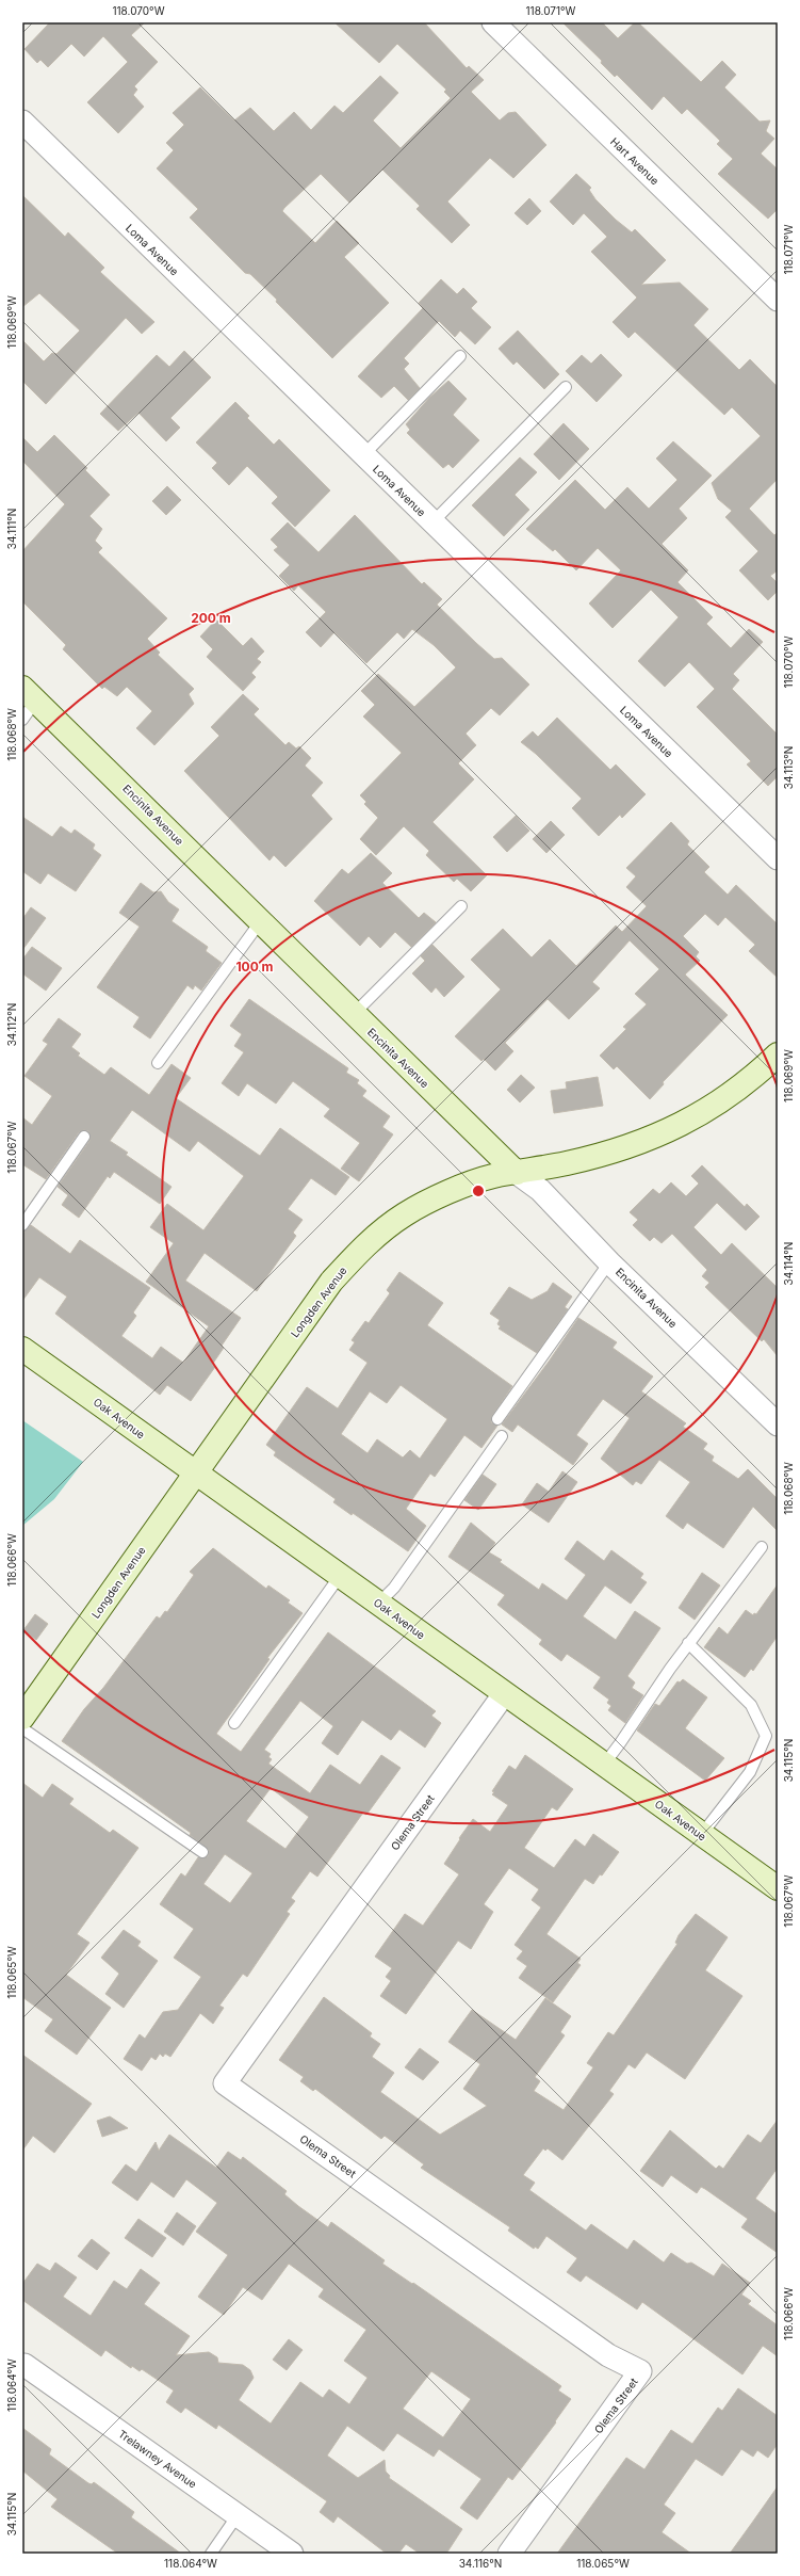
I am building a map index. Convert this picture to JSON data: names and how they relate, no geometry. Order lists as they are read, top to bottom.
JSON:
{
  "streets": {
    "street": [
      "Hart Avenue",
      "Loma Avenue",
      "Encinita Avenue",
      "Longden Avenue",
      "Oak Avenue",
      "Olema Street",
      "Trelawney Avenue"
    ]
  },
  "crossings": [
    ["Encinita Avenue", "Longden Avenue"],
    ["Longden Avenue", "Oak Avenue"],
    ["Oak Avenue", "Olema Street"]
  ],
  "coordinates": [
    "118.070°W",
    "118.071°W",
    "118.069°W",
    "34.111°N",
    "118.068°W",
    "34.113°N",
    "34.112°N",
    "118.067°W",
    "34.114°N",
    "118.066°W",
    "34.115°N",
    "118.065°W",
    "118.064°W",
    "34.116°N"
  ],
  "rings": ["200 m", "100 m"]
}
